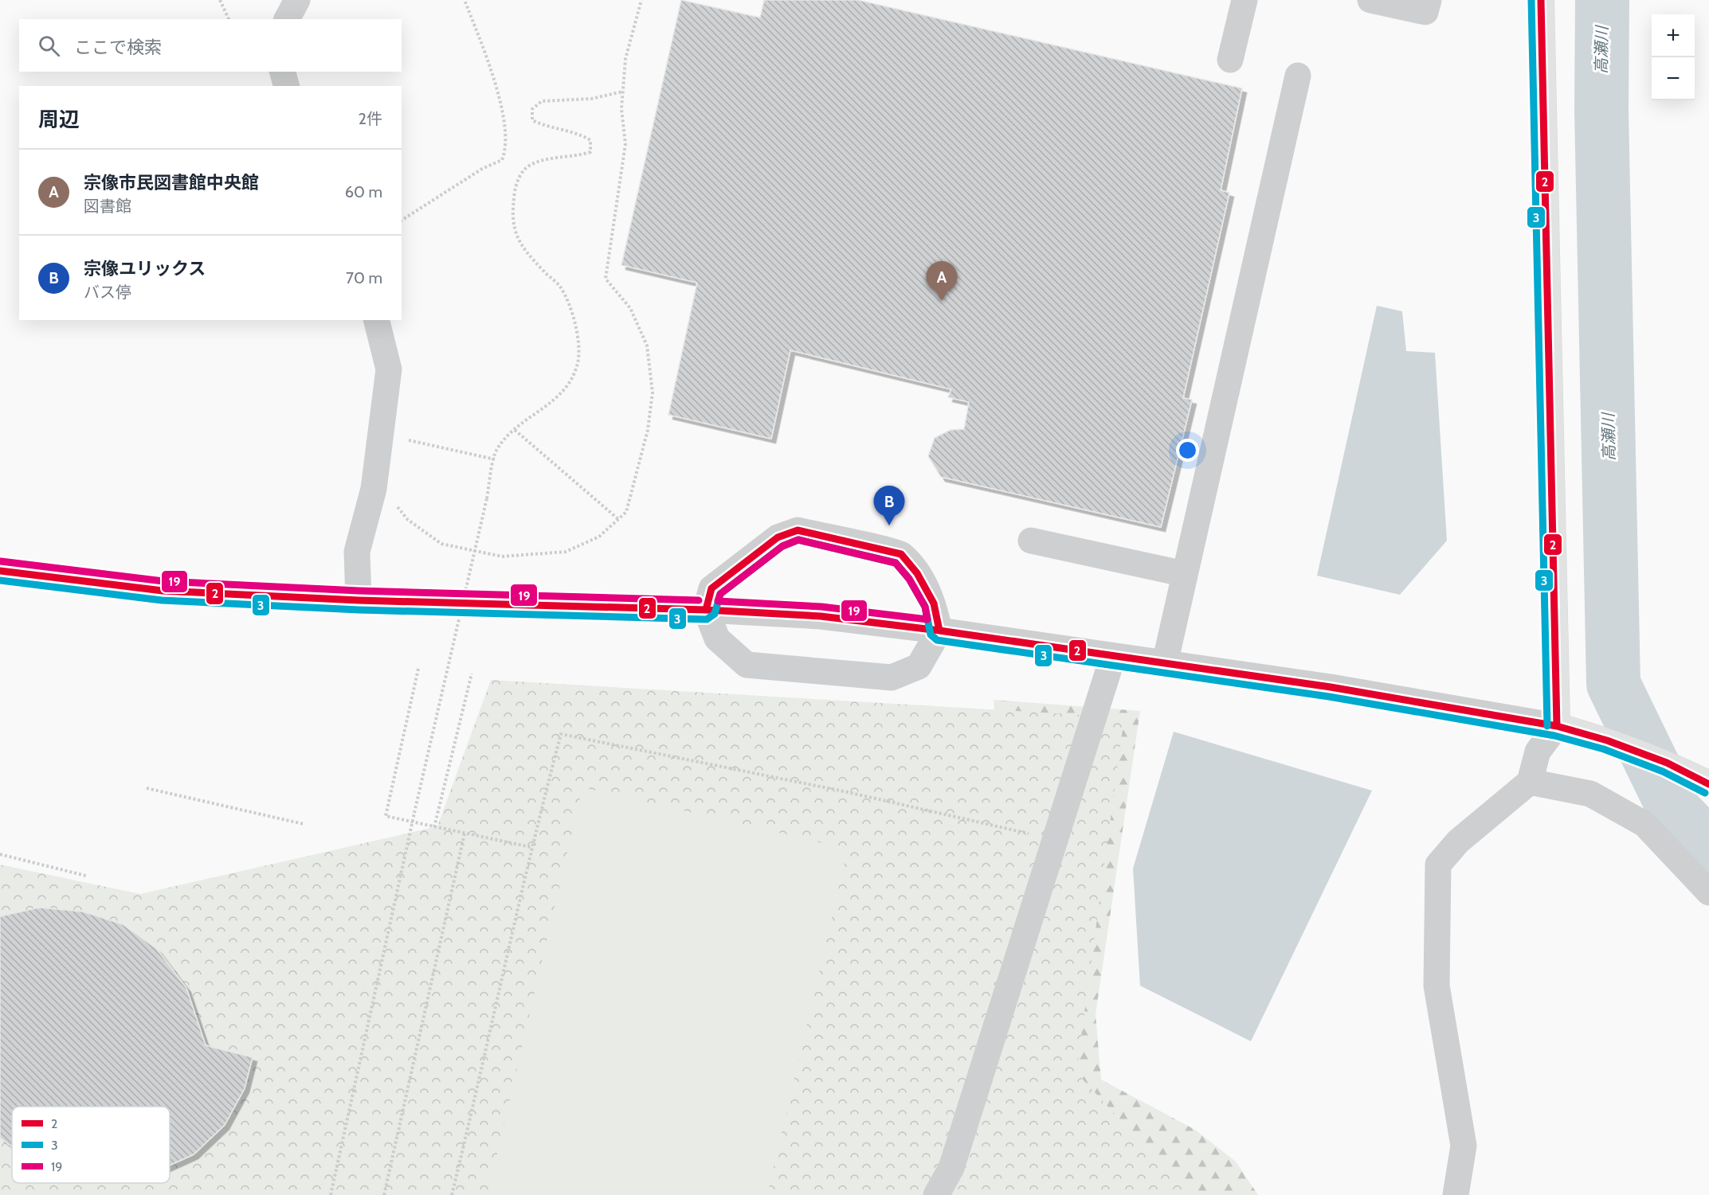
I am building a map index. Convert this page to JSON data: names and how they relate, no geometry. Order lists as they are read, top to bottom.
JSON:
{
  "water": ["高瀬川"],
  "lines": ["transit line 2", "transit line 3", "transit line 19"],
  "legend": ["2", "3", "19"],
  "page": {
    "map_buttons": ["+", "−"],
    "search": "ここで検索",
    "heading": ["周辺", "2件"],
    "list": [
      {
        "mark": "A",
        "name": "宗像市民図書館中央館",
        "note": "図書館",
        "value": "60 m"
      },
      {
        "mark": "B",
        "name": "宗像ユリックス",
        "note": "バス停",
        "value": "70 m"
      }
    ],
    "pins": ["A", "B"]
  }
}
